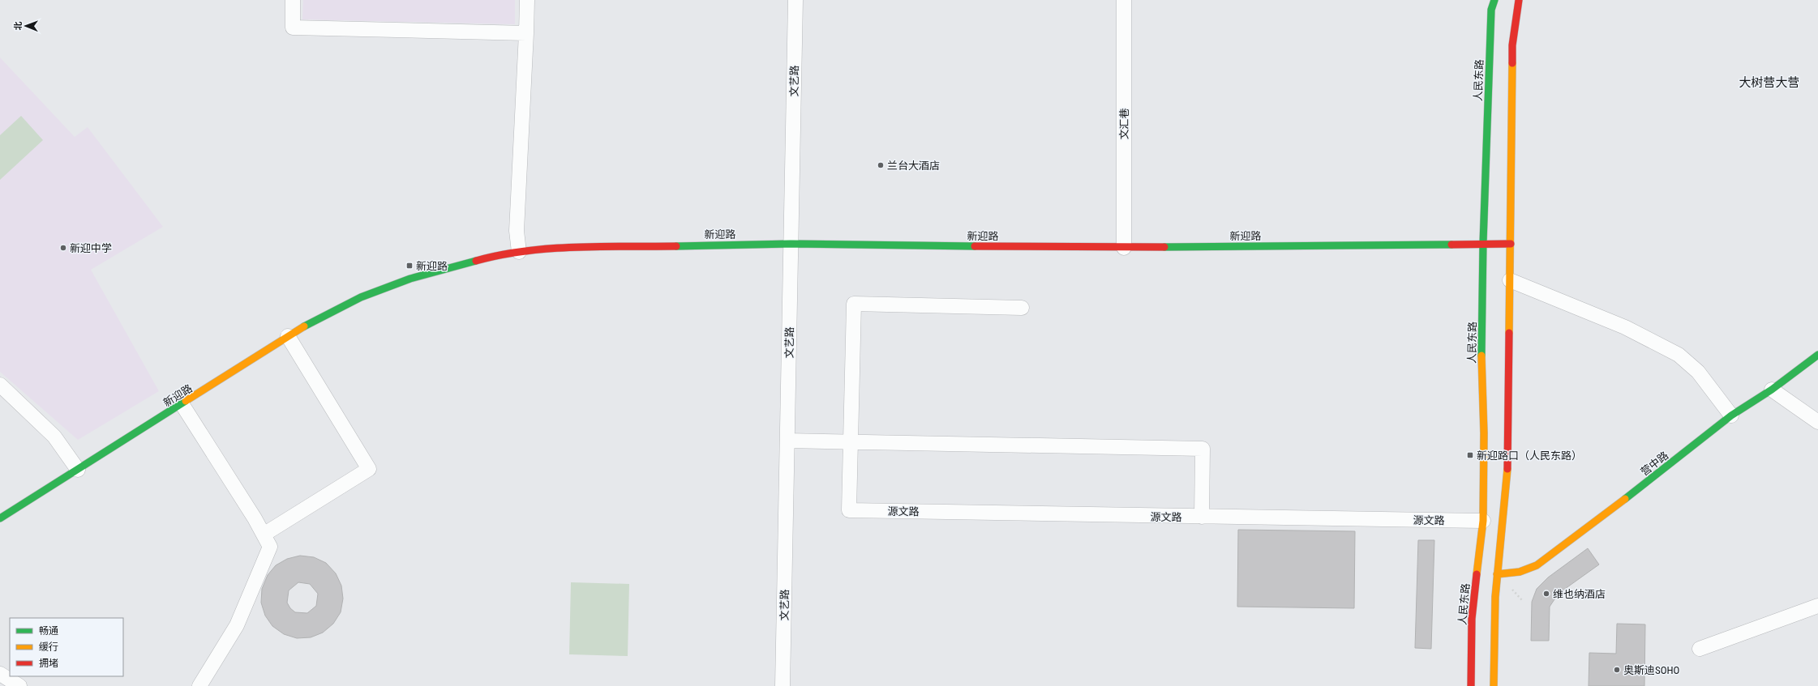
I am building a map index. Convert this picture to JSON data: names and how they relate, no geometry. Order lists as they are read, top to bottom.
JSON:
{
  "streets": {
    "street": [
      "人民东路",
      "文艺路",
      "文汇巷",
      "新迎路",
      "营中路",
      "源文路"
    ]
  },
  "crossings": [
    ["人民东路", "新迎路"],
    ["人民东路", "源文路"],
    ["文艺路", "新迎路"],
    ["文汇巷", "新迎路"]
  ],
  "districts": ["大树营大营"],
  "places": {
    "other": [
      "兰台大酒店",
      "新迎中学",
      "维也纳酒店",
      "奥斯迪SOHO"
    ],
    "transit": ["新迎路", "新迎路口（人民东路）"]
  },
  "legend": ["畅通", "缓行", "拥堵"],
  "north": "left"
}
